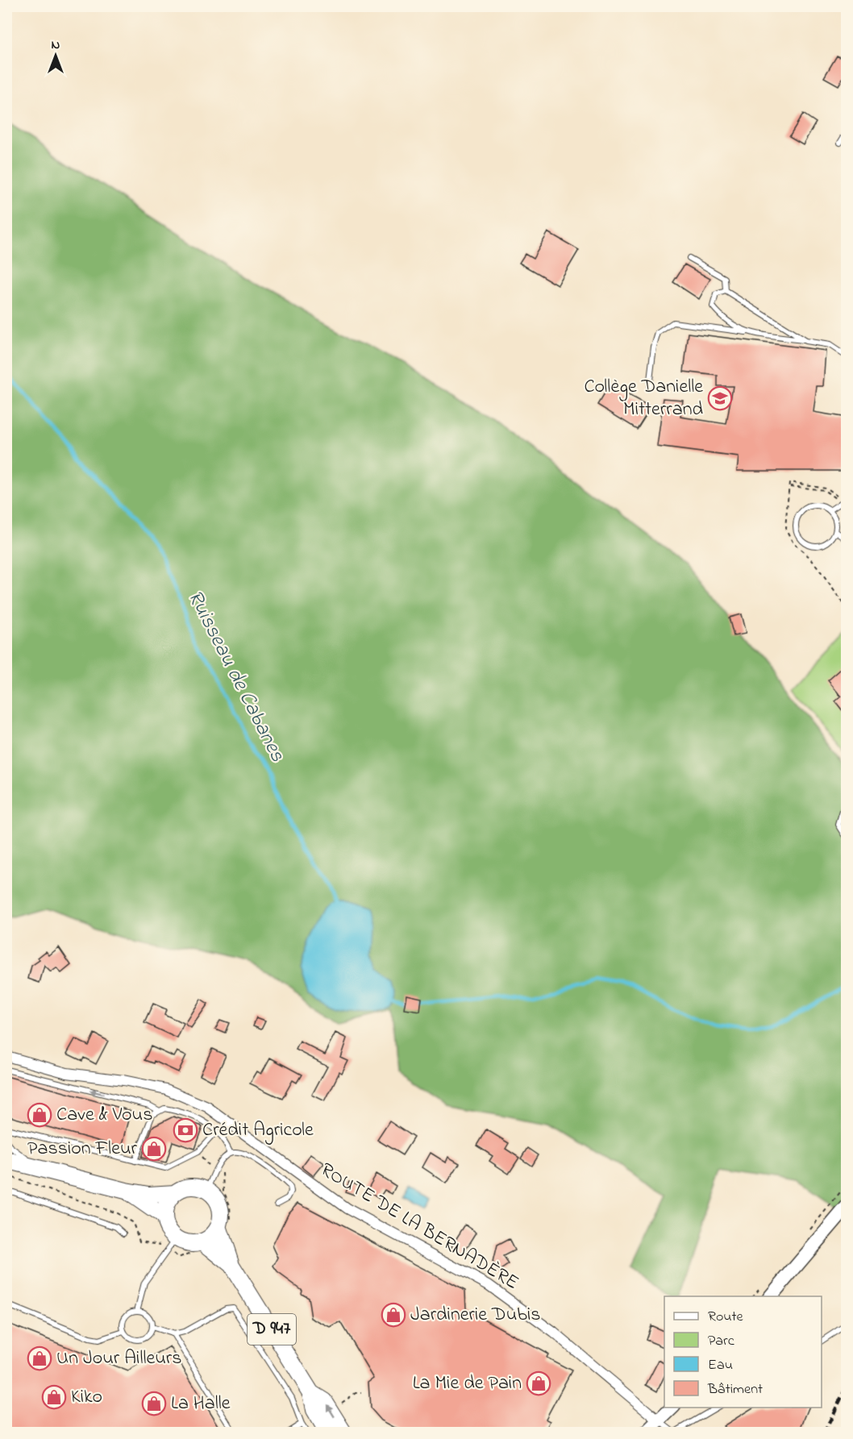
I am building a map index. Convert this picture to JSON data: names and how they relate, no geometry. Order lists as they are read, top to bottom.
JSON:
{
  "streets": {
    "main road": ["D 947"],
    "street": ["ROUTE DE LA BERNADÈRE"]
  },
  "water": ["Ruisseau de Cabanes"],
  "places": {
    "school or university": ["Collège Danielle Mitterrand"],
    "shop": [
      "Cave & Vous",
      "Passion Fleur",
      "Jardinerie Dubis",
      "Un Jour Ailleurs",
      "La Mie de Pain",
      "Kiko",
      "La Halle"
    ],
    "bank": ["Crédit Agricole"]
  },
  "legend": [
    "Route",
    "Parc",
    "Eau",
    "Bâtiment"
  ],
  "north": "top"
}
